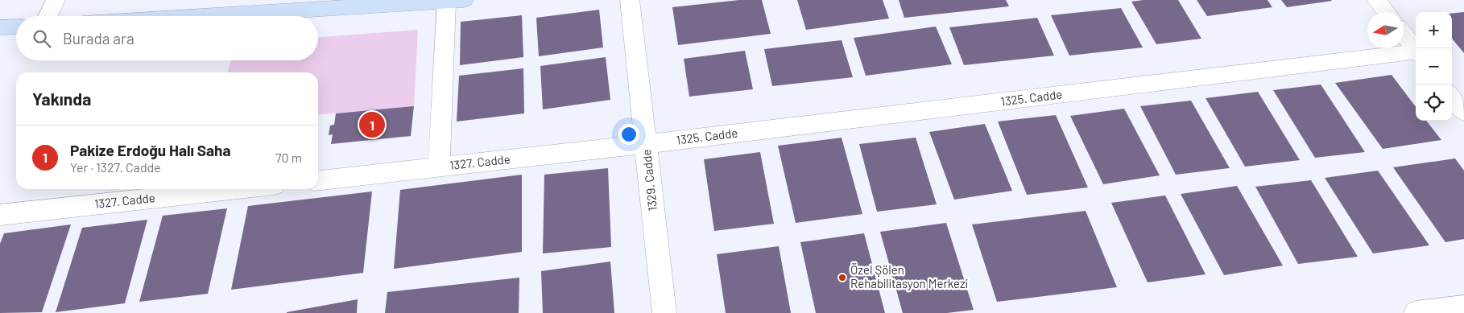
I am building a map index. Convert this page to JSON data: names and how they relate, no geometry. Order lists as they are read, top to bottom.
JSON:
{
  "streets": {
    "street": ["1325. Cadde", "1327. Cadde", "1329. Cadde"]
  },
  "crossings": [
    ["1325. Cadde", "1327. Cadde"],
    ["1325. Cadde", "1329. Cadde"],
    ["1327. Cadde", "1329. Cadde"]
  ],
  "places": ["Özel Şölen Rehabilitasyon Merkezi"],
  "north": "left",
  "page": {
    "map_buttons": ["+", "−"],
    "search": "Burada ara",
    "heading": "Yakında",
    "pins": "1",
    "list": [
      {
        "mark": "1",
        "name": "Pakize Erdoğu Halı Saha",
        "note": "Yer · 1327. Cadde",
        "value": "70 m"
      }
    ]
  }
}
